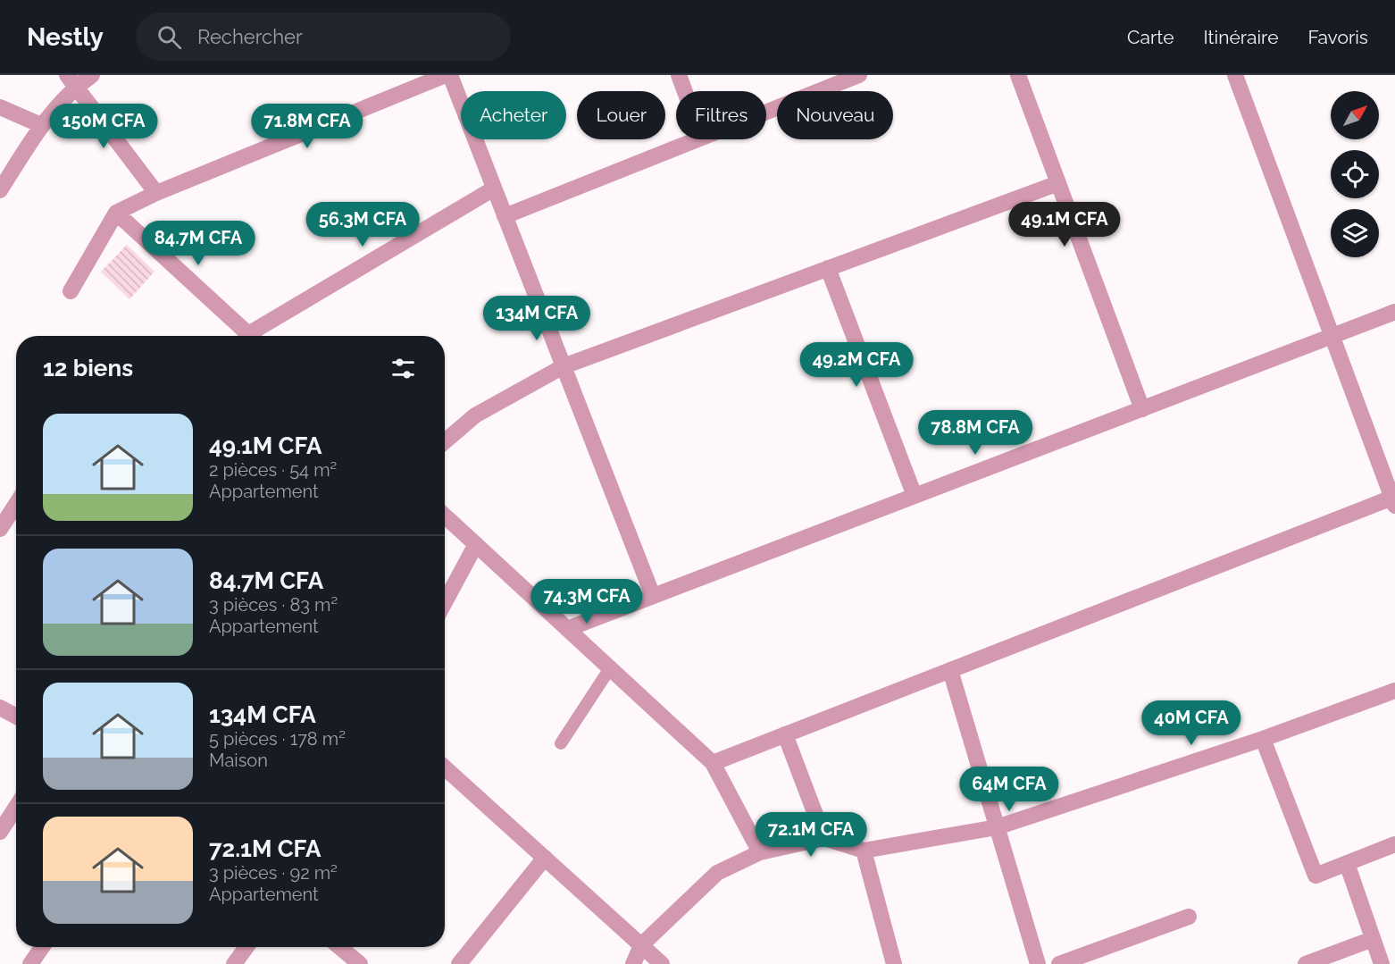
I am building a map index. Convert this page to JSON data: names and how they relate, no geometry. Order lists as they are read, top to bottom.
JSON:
{
  "north": "top right",
  "page": {
    "header": "Nestly",
    "search": "Rechercher",
    "nav": ["Carte", "Itinéraire", "Favoris"],
    "chip": [
      "Acheter",
      "Louer",
      "Filtres",
      "Nouveau"
    ],
    "price": [
      "150M CFA",
      "71.8M CFA",
      "56.3M CFA",
      "49.1M CFA",
      "84.7M CFA",
      "134M CFA",
      "49.2M CFA",
      "78.8M CFA",
      "74.3M CFA",
      "40M CFA",
      "64M CFA",
      "72.1M CFA"
    ],
    "heading": "12 biens",
    "list": [
      {
        "name": "49.1M CFA",
        "note": "2 pièces · 54 m² · Appartement"
      },
      {
        "name": "84.7M CFA",
        "note": "3 pièces · 83 m² · Appartement"
      },
      {
        "name": "134M CFA",
        "note": "5 pièces · 178 m² · Maison"
      },
      {
        "name": "72.1M CFA",
        "note": "3 pièces · 92 m² · Appartement"
      }
    ]
  }
}
